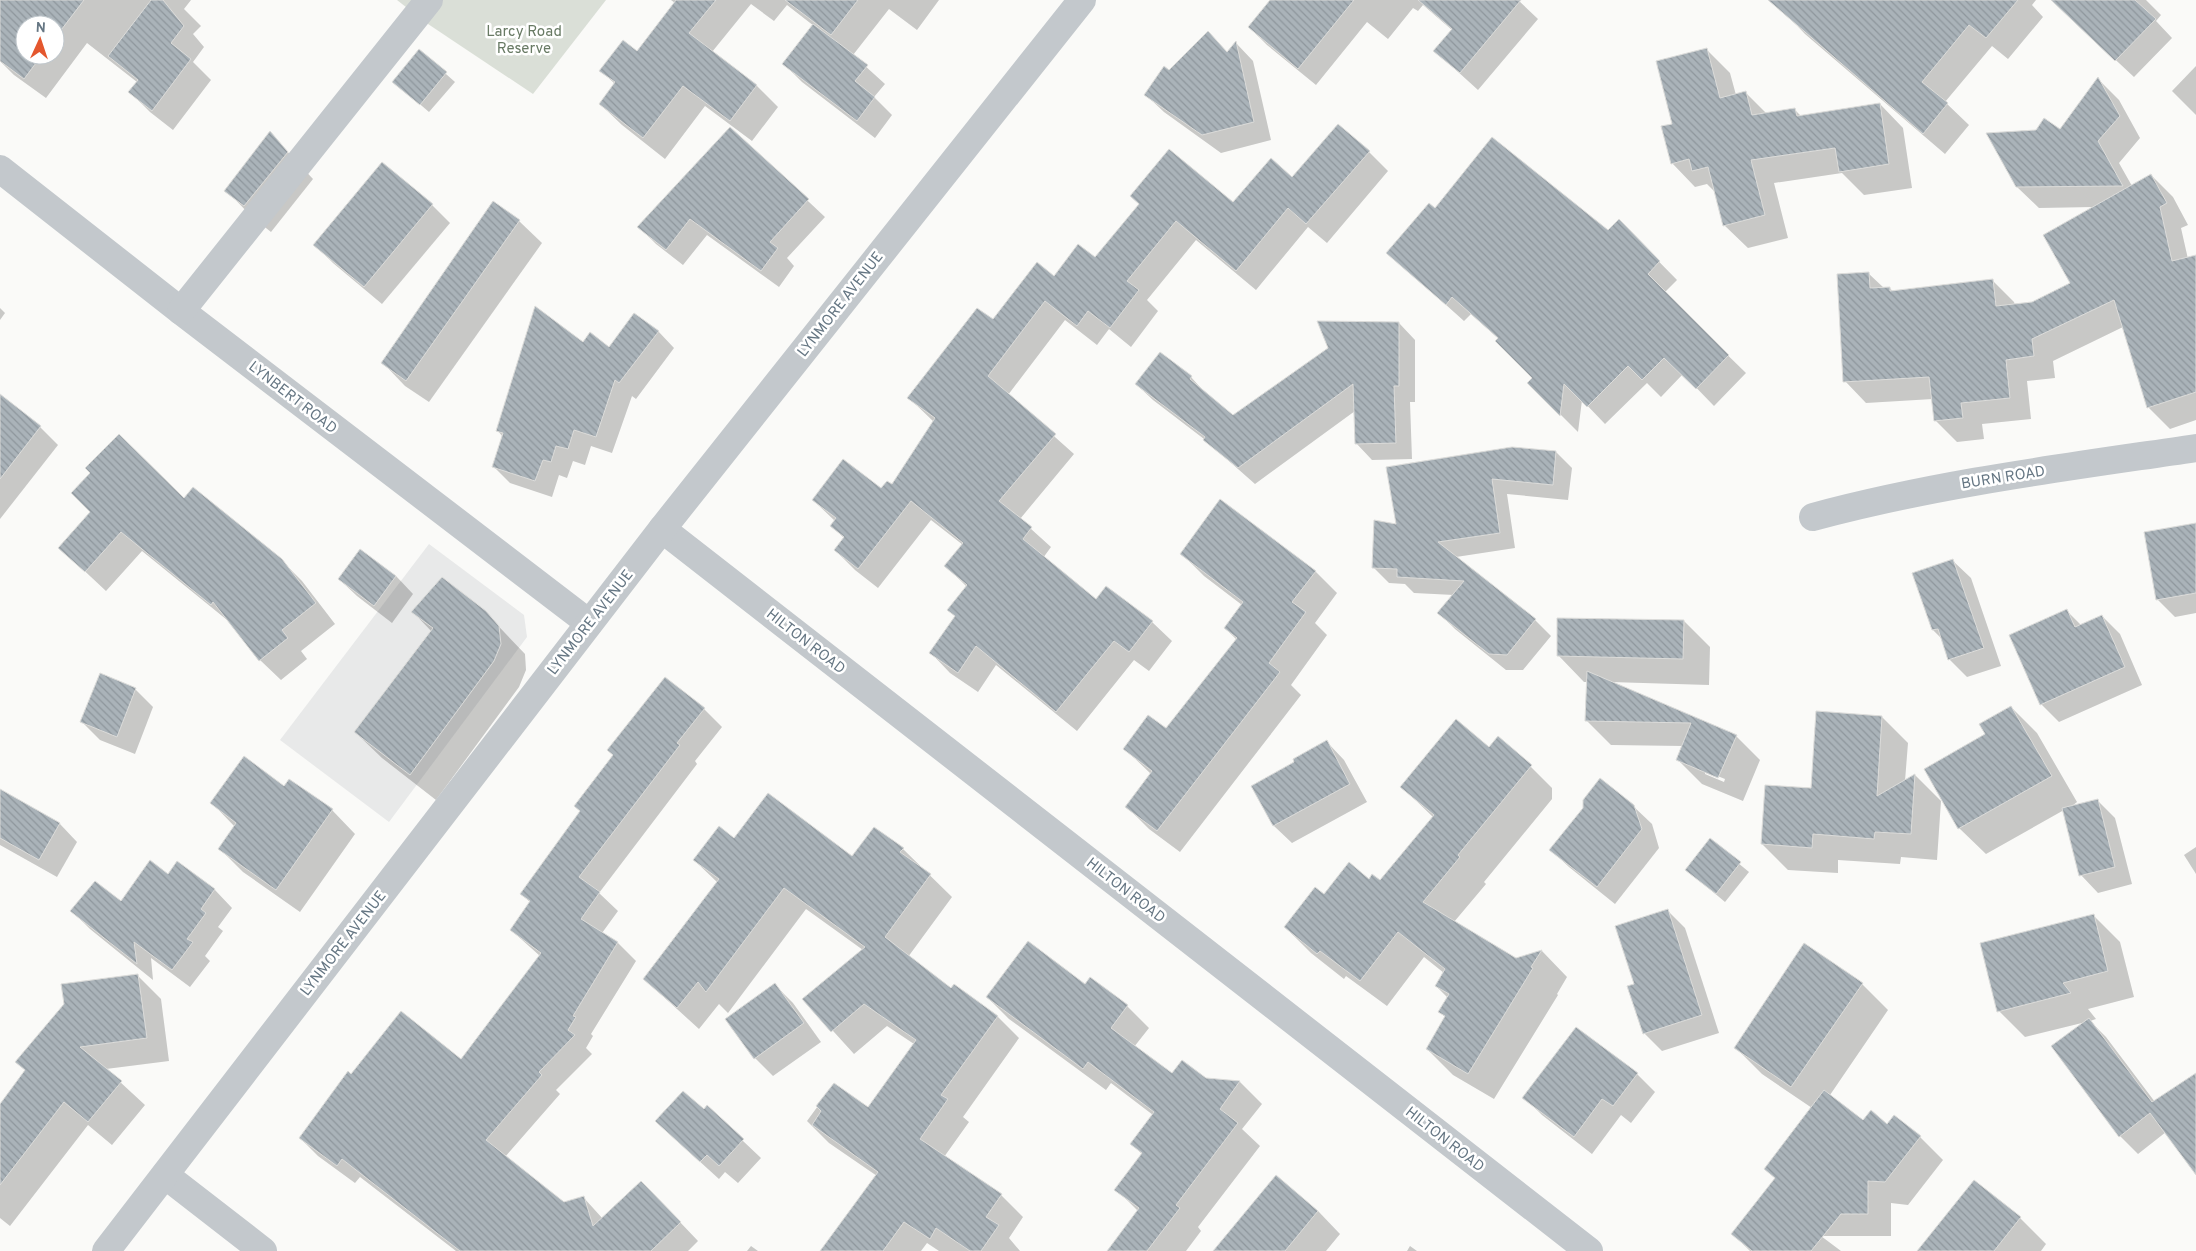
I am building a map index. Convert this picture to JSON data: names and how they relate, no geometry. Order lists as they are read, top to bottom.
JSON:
{
  "streets": {
    "street": [
      "LYNMORE AVENUE",
      "LYNBERT ROAD",
      "BURN ROAD",
      "HILTON ROAD"
    ]
  },
  "crossings": [
    ["LYNMORE AVENUE", "LYNBERT ROAD"],
    ["LYNMORE AVENUE", "HILTON ROAD"]
  ],
  "parks": ["Larcy Road Reserve"],
  "north": "top"
}
